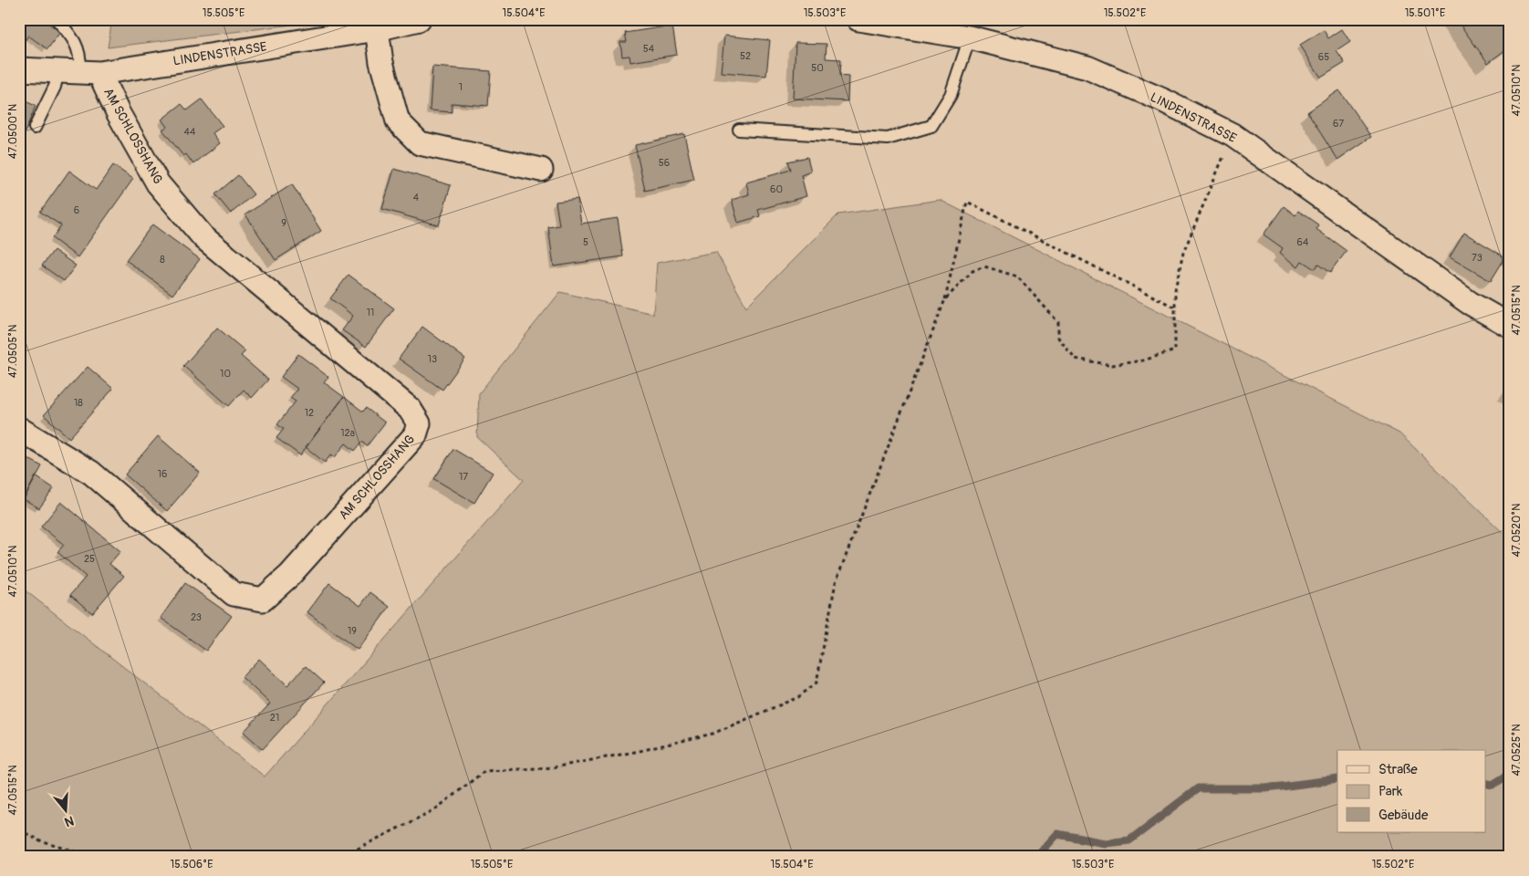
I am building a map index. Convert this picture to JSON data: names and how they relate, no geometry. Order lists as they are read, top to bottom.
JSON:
{
  "streets": {
    "street": ["LINDENSTRASSE", "AM SCHLOSSHANG"]
  },
  "crossings": [
    ["LINDENSTRASSE", "AM SCHLOSSHANG"]
  ],
  "house_numbers": [
    "54",
    "52",
    "65",
    "50",
    "1",
    "67",
    "44",
    "56",
    "60",
    "4",
    "6",
    "9",
    "5",
    "64",
    "73",
    "8",
    "11",
    "13",
    "10",
    "18",
    "12",
    "12a",
    "16",
    "17",
    "25",
    "23",
    "19",
    "21"
  ],
  "legend": ["Straße", "Park", "Gebäude"],
  "north": "bottom",
  "coordinates": [
    "15.505°E",
    "15.504°E",
    "15.503°E",
    "15.502°E",
    "15.501°E",
    "47.0510°N",
    "47.0500°N",
    "47.0515°N",
    "47.0505°N",
    "47.0520°N",
    "47.0525°N",
    "15.506°E"
  ]
}
